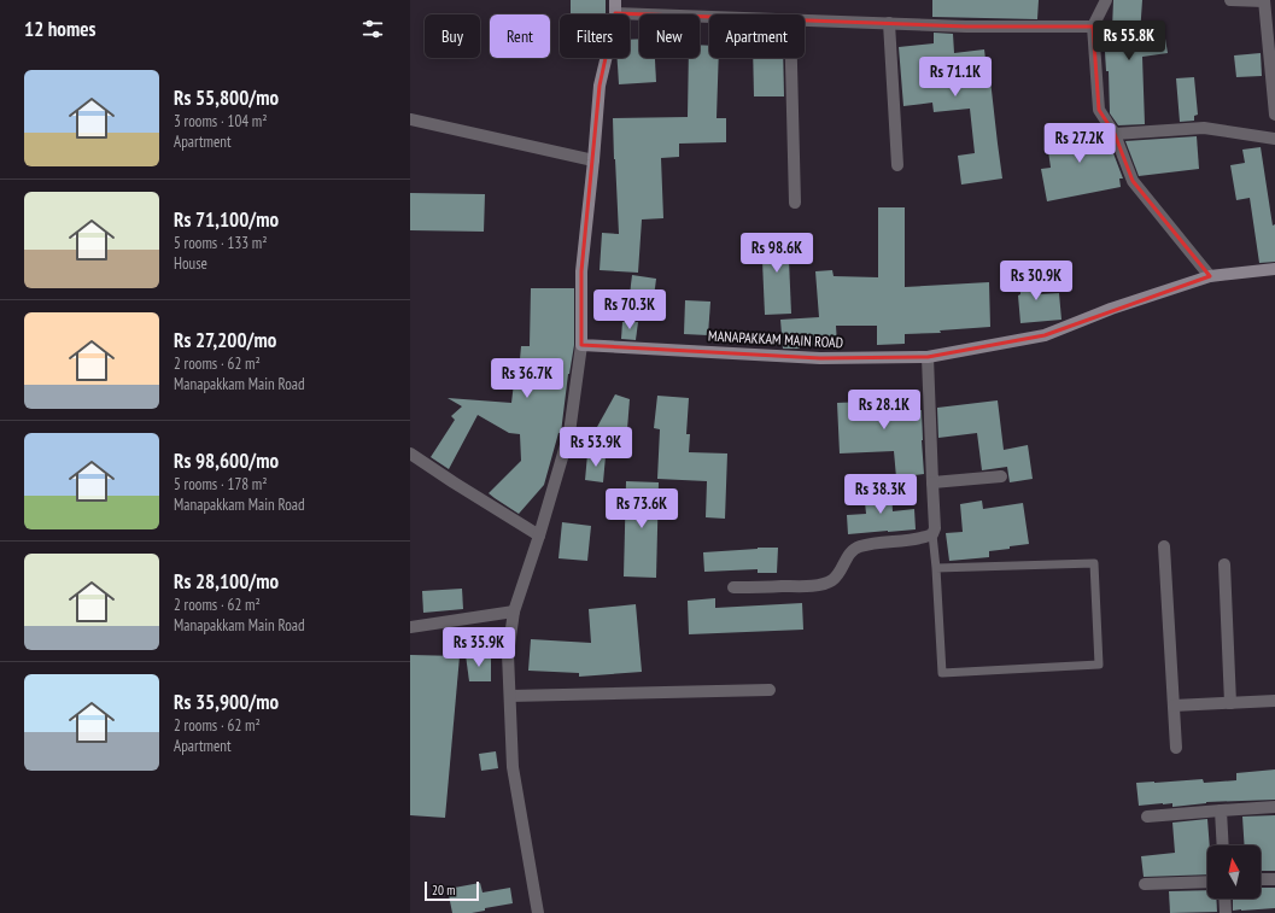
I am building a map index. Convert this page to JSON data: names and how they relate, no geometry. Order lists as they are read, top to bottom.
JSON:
{
  "streets": {
    "main road": ["MANAPAKKAM MAIN ROAD"]
  },
  "scale_bar": "20 m",
  "north": "top",
  "page": {
    "heading": "12 homes",
    "chip": [
      "Buy",
      "Rent",
      "Filters",
      "New",
      "Apartment"
    ],
    "price": [
      "Rs 55.8K",
      "Rs 71.1K",
      "Rs 27.2K",
      "Rs 98.6K",
      "Rs 30.9K",
      "Rs 70.3K",
      "Rs 36.7K",
      "Rs 28.1K",
      "Rs 53.9K",
      "Rs 38.3K",
      "Rs 73.6K",
      "Rs 35.9K"
    ],
    "list": [
      {
        "name": "Rs 55,800/mo",
        "note": "3 rooms · 104 m² · Apartment"
      },
      {
        "name": "Rs 71,100/mo",
        "note": "5 rooms · 133 m² · House"
      },
      {
        "name": "Rs 27,200/mo",
        "note": "2 rooms · 62 m² · Manapakkam Main Road"
      },
      {
        "name": "Rs 98,600/mo",
        "note": "5 rooms · 178 m² · Manapakkam Main Road"
      },
      {
        "name": "Rs 28,100/mo",
        "note": "2 rooms · 62 m² · Manapakkam Main Road"
      },
      {
        "name": "Rs 35,900/mo",
        "note": "2 rooms · 62 m² · Apartment"
      }
    ],
    "scale": "20 m"
  }
}
